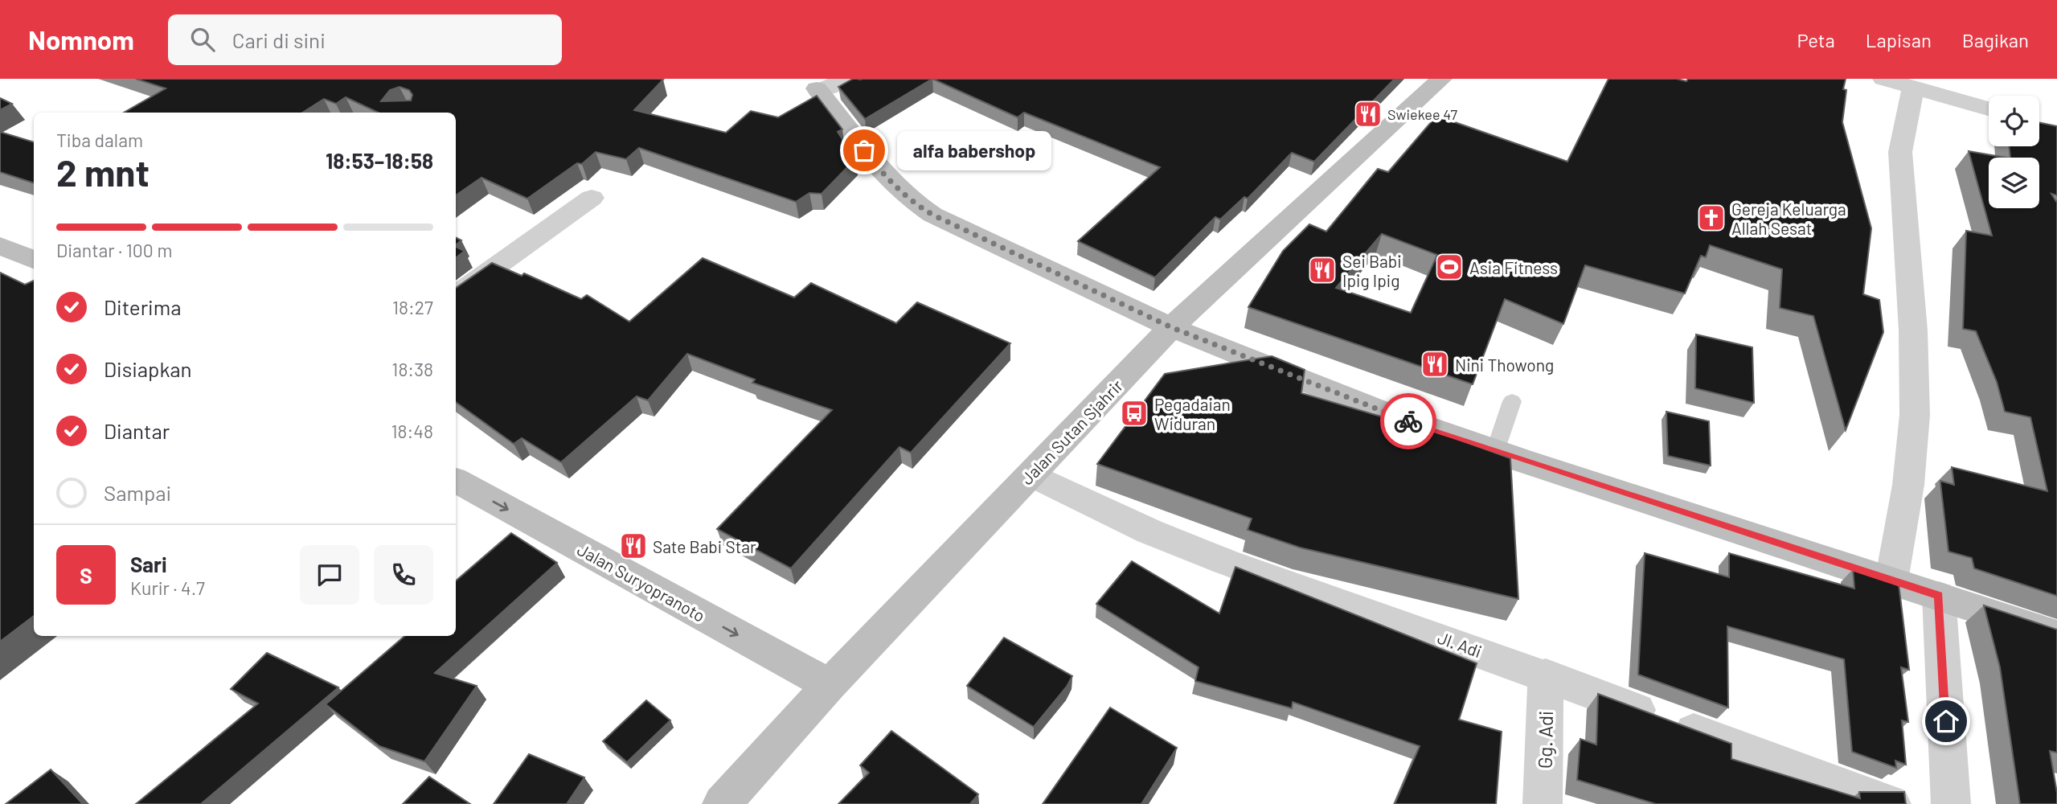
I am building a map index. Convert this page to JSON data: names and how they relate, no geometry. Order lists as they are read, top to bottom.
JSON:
{
  "streets": {
    "main road": ["Jalan Sutan Sjahrir", "Jalan Suryopranoto"],
    "street": ["Jl. Adi", "Gg. Adi"]
  },
  "crossings": [
    ["Jalan Sutan Sjahrir", "Jalan Suryopranoto"],
    ["Jalan Sutan Sjahrir", "Jl. Adi"],
    ["Jl. Adi", "Gg. Adi"]
  ],
  "one_way": ["Jalan Suryopranoto"],
  "places": {
    "restaurant": [
      "Swiekee 47",
      "Sei Babi Ipig Ipig",
      "Nini Thowong",
      "Sate Babi Star"
    ],
    "other": ["alfa babershop"],
    "church": ["Gereja Keluarga Allah Sesat"],
    "sports": ["Asia Fitness"],
    "bus stop": ["Pegadaian Widuran"]
  },
  "page": {
    "header": "Nomnom",
    "search": "Cari di sini",
    "nav": ["Peta", "Lapisan", "Bagikan"],
    "heading": ["2 mnt", "Tiba dalam", "18:53–18:58"],
    "panel": ["Sari", "Kurir · 4.7"],
    "bubble": "alfa babershop",
    "bar": "Diantar · 100 m",
    "list": [
      ["Diterima", "18:27"],
      ["Disiapkan", "18:38"],
      ["Diantar", "18:48"],
      "Sampai"
    ],
    "round": "S"
  }
}
